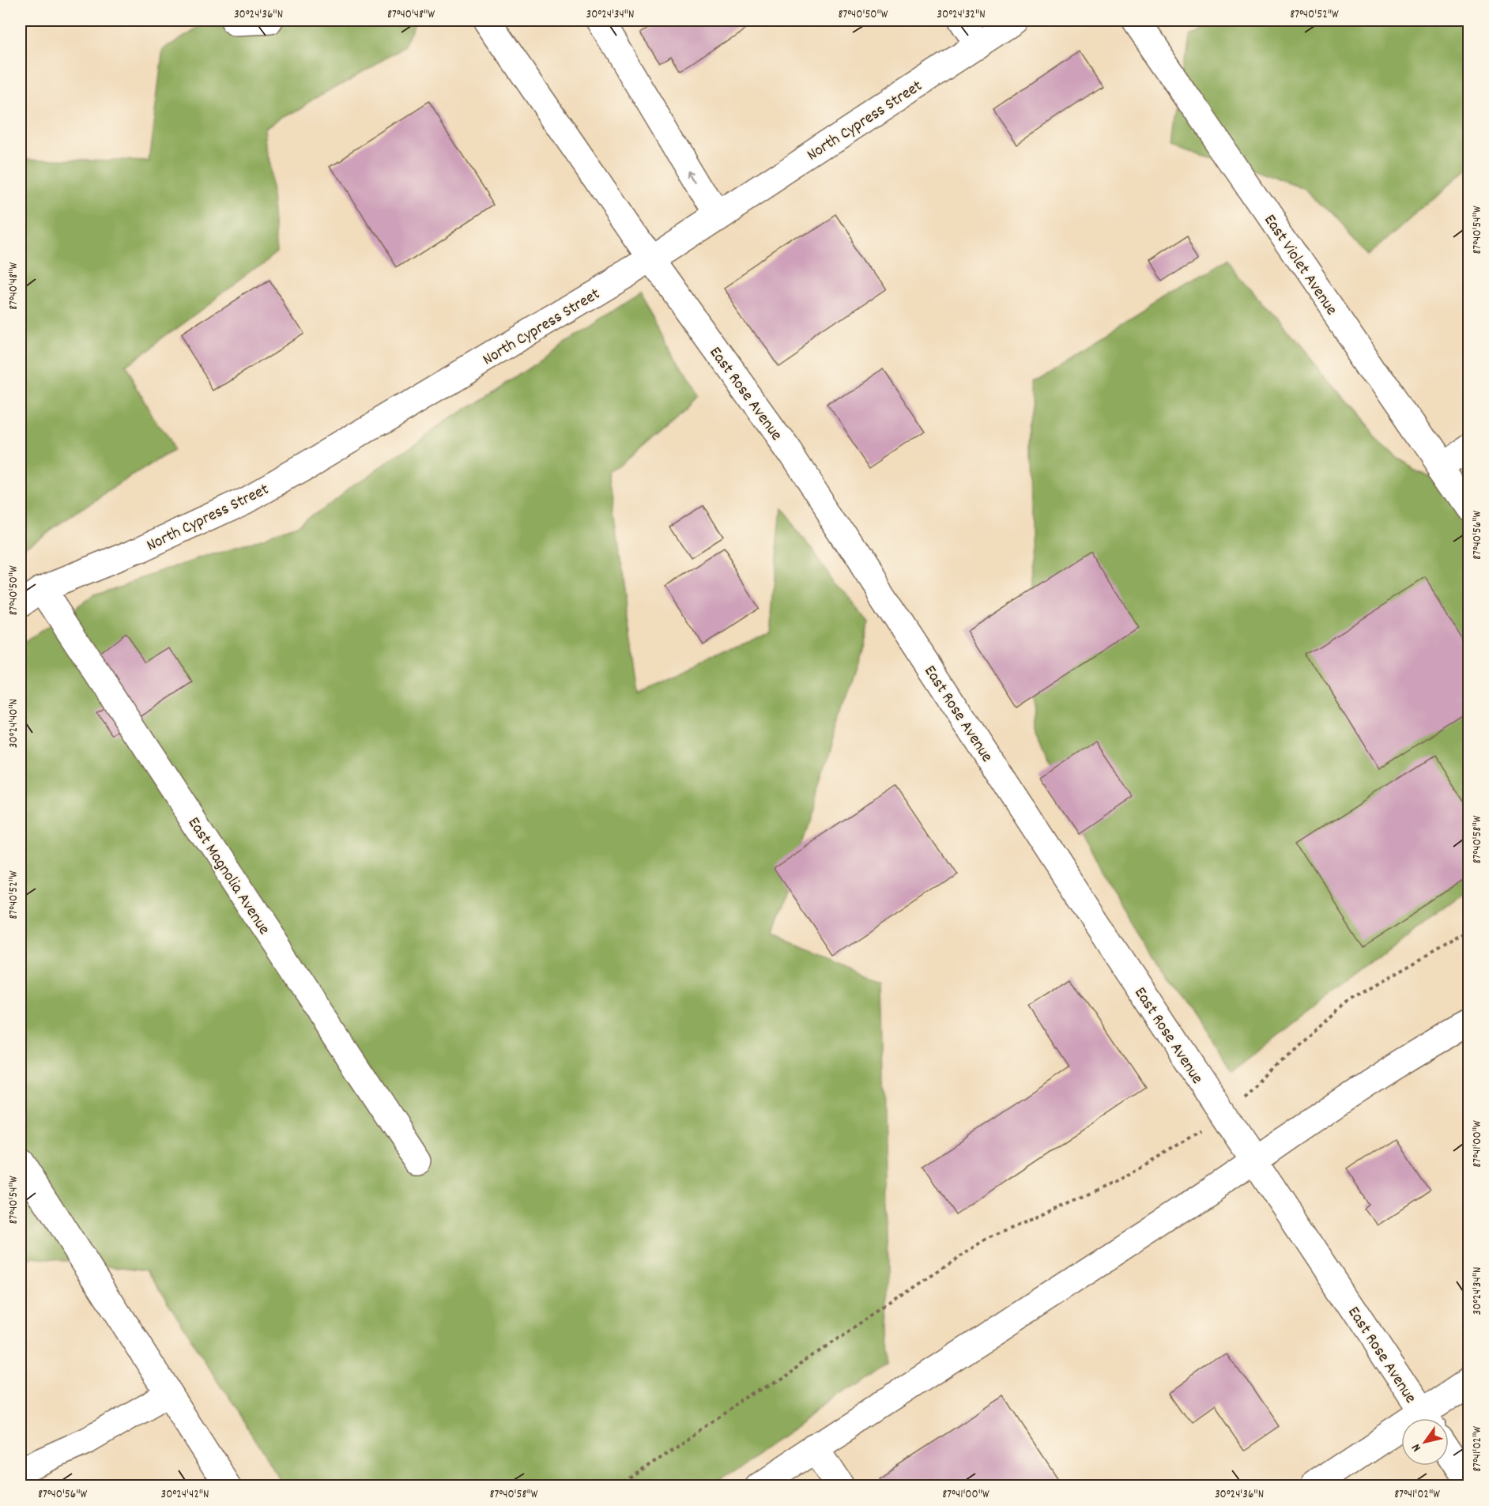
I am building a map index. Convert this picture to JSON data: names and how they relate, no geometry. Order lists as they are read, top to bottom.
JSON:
{
  "streets": {
    "street": [
      "North Cypress Street",
      "East Violet Avenue",
      "East Rose Avenue",
      "East Magnolia Avenue"
    ]
  },
  "crossings": [
    ["North Cypress Street", "East Rose Avenue"],
    ["North Cypress Street", "East Magnolia Avenue"]
  ],
  "north": "bottom left",
  "coordinates": [
    "30°24'36\"N",
    "87°40'48\"W",
    "30°24'34\"N",
    "87°40'50\"W",
    "30°24'32\"N",
    "87°40'52\"W",
    "87°40'54\"W",
    "87°40'56\"W",
    "30°24'40\"N",
    "87°40'58\"W",
    "87°41'00\"W",
    "87°41'02\"W",
    "30°24'42\"N"
  ]
}
